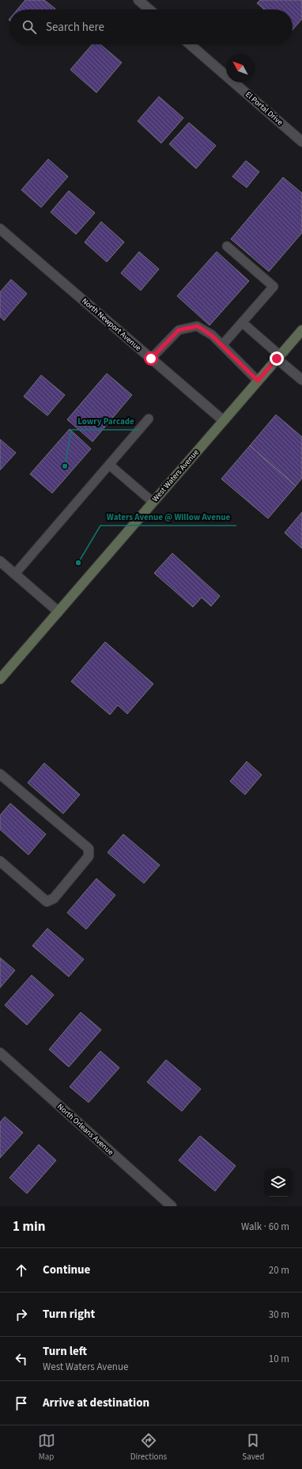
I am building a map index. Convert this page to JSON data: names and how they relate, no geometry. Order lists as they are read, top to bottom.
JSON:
{
  "streets": {
    "main road": ["West Waters Avenue"],
    "street": ["El Portal Drive", "North Newport Avenue", "North Orleans Avenue"]
  },
  "crossings": [
    ["North Newport Avenue", "West Waters Avenue"]
  ],
  "places": ["Lowry Parcade", "Waters Avenue @ Willow Avenue"],
  "north": "top left",
  "page": {
    "search": "Search here",
    "heading": ["1 min", "Walk · 60 m"],
    "list": [
      ["Continue", "20 m"],
      ["Turn right", "30 m"],
      ["Turn left", "West Waters Avenue", "10 m"],
      "Arrive at destination"
    ],
    "nav": ["Map", "Directions", "Saved"]
  }
}
